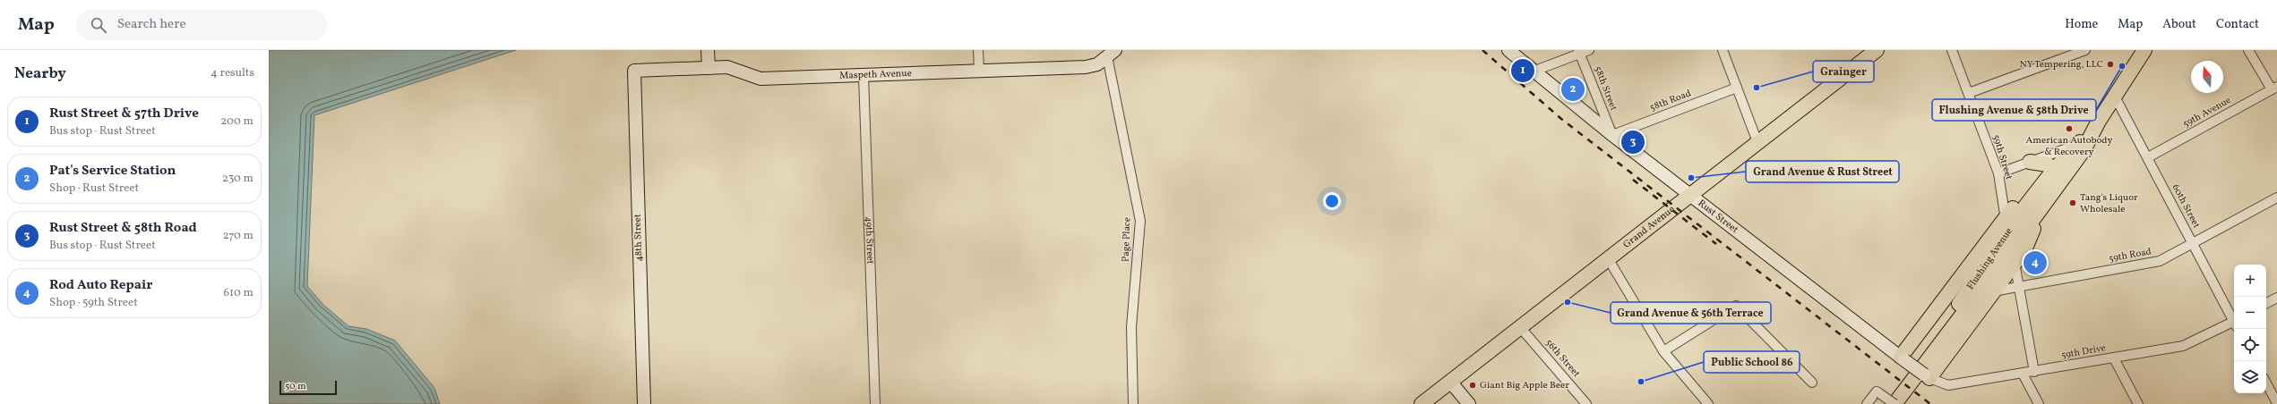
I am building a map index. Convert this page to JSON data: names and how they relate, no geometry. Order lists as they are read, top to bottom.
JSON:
{
  "streets": {
    "main road": [
      "Maspeth Avenue",
      "Rust Street",
      "Grand Avenue",
      "48th Street",
      "Flushing Avenue"
    ],
    "street": [
      "58th Street",
      "58th Road",
      "59th Avenue",
      "59th Street",
      "60th Street",
      "Page Place",
      "49th Street",
      "59th Road",
      "59th Drive",
      "56th Street"
    ]
  },
  "crossings": [
    ["Maspeth Avenue", "48th Street"],
    ["Maspeth Avenue", "Page Place"],
    ["Maspeth Avenue", "49th Street"],
    ["58th Street", "58th Road"],
    ["58th Street", "Rust Street"],
    ["58th Road", "Rust Street"],
    ["59th Avenue", "60th Street"],
    ["59th Street", "Flushing Avenue"],
    ["60th Street", "59th Road"],
    ["60th Street", "Flushing Avenue"],
    ["Rust Street", "Grand Avenue"],
    ["Rust Street", "59th Drive"],
    ["Grand Avenue", "56th Street"]
  ],
  "places": [
    "NY Tempering, LLC",
    "Flushing Avenue & 58th Drive",
    "Grainger",
    "American Autobody & Recovery",
    "Grand Avenue & Rust Street",
    "Tang's Liquor Wholesale",
    "Grand Avenue & 56th Terrace",
    "Public School 86",
    "Giant Big Apple Beer"
  ],
  "scale_bar": "50 m",
  "north": "top",
  "page": {
    "header": "Map",
    "search": "Search here",
    "nav": [
      "Home",
      "Map",
      "About",
      "Contact"
    ],
    "heading": ["Nearby", "4 results"],
    "pins": [
      "1",
      "2",
      "3",
      "4"
    ],
    "list": [
      {
        "mark": "1",
        "name": "Rust Street & 57th Drive",
        "note": "Bus stop · Rust Street",
        "value": "200 m"
      },
      {
        "mark": "2",
        "name": "Pat's Service Station",
        "note": "Shop · Rust Street",
        "value": "230 m"
      },
      {
        "mark": "3",
        "name": "Rust Street & 58th Road",
        "note": "Bus stop · Rust Street",
        "value": "270 m"
      },
      {
        "mark": "4",
        "name": "Rod Auto Repair",
        "note": "Shop · 59th Street",
        "value": "610 m"
      }
    ],
    "map_buttons": ["+", "−"],
    "scale": "50 m"
  }
}
